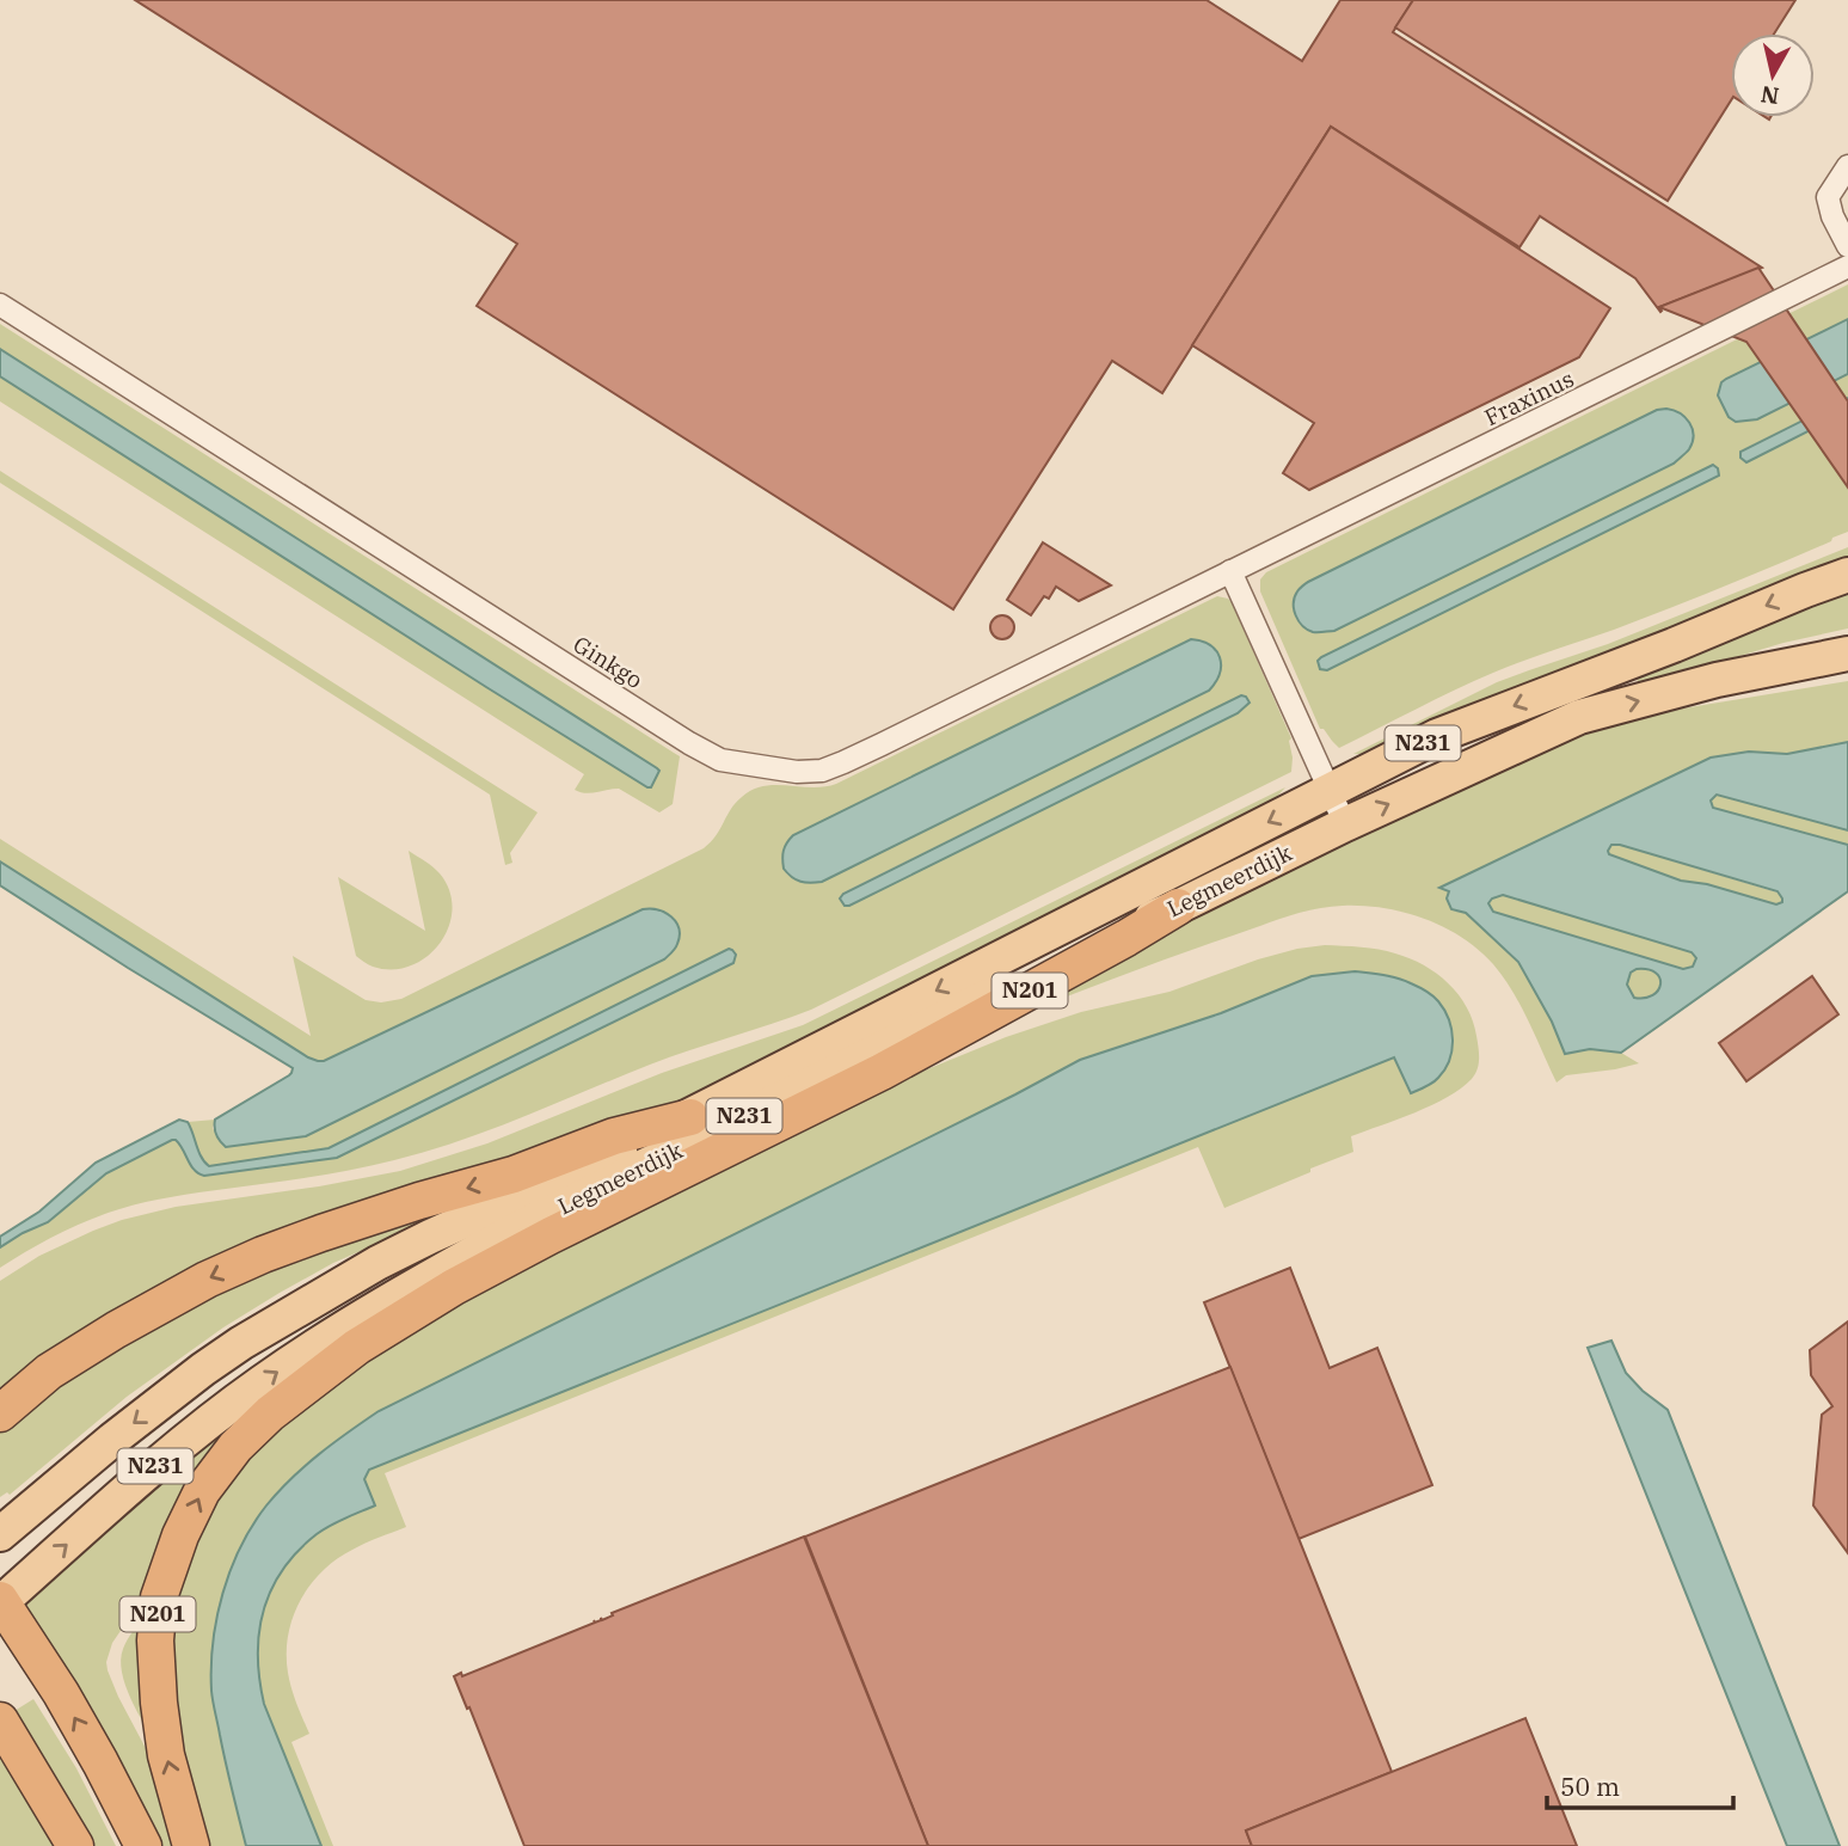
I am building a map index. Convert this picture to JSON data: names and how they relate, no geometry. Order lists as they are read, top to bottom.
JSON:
{
  "streets": {
    "highway": ["N231", "N201"],
    "main road": ["Legmeerdijk"],
    "street": ["Fraxinus", "Ginkgo"]
  },
  "crossings": [
    ["Fraxinus", "Ginkgo"],
    ["N231", "Legmeerdijk"],
    ["Legmeerdijk", "N201"]
  ],
  "scale_bar": "50 m",
  "north": "bottom"
}
